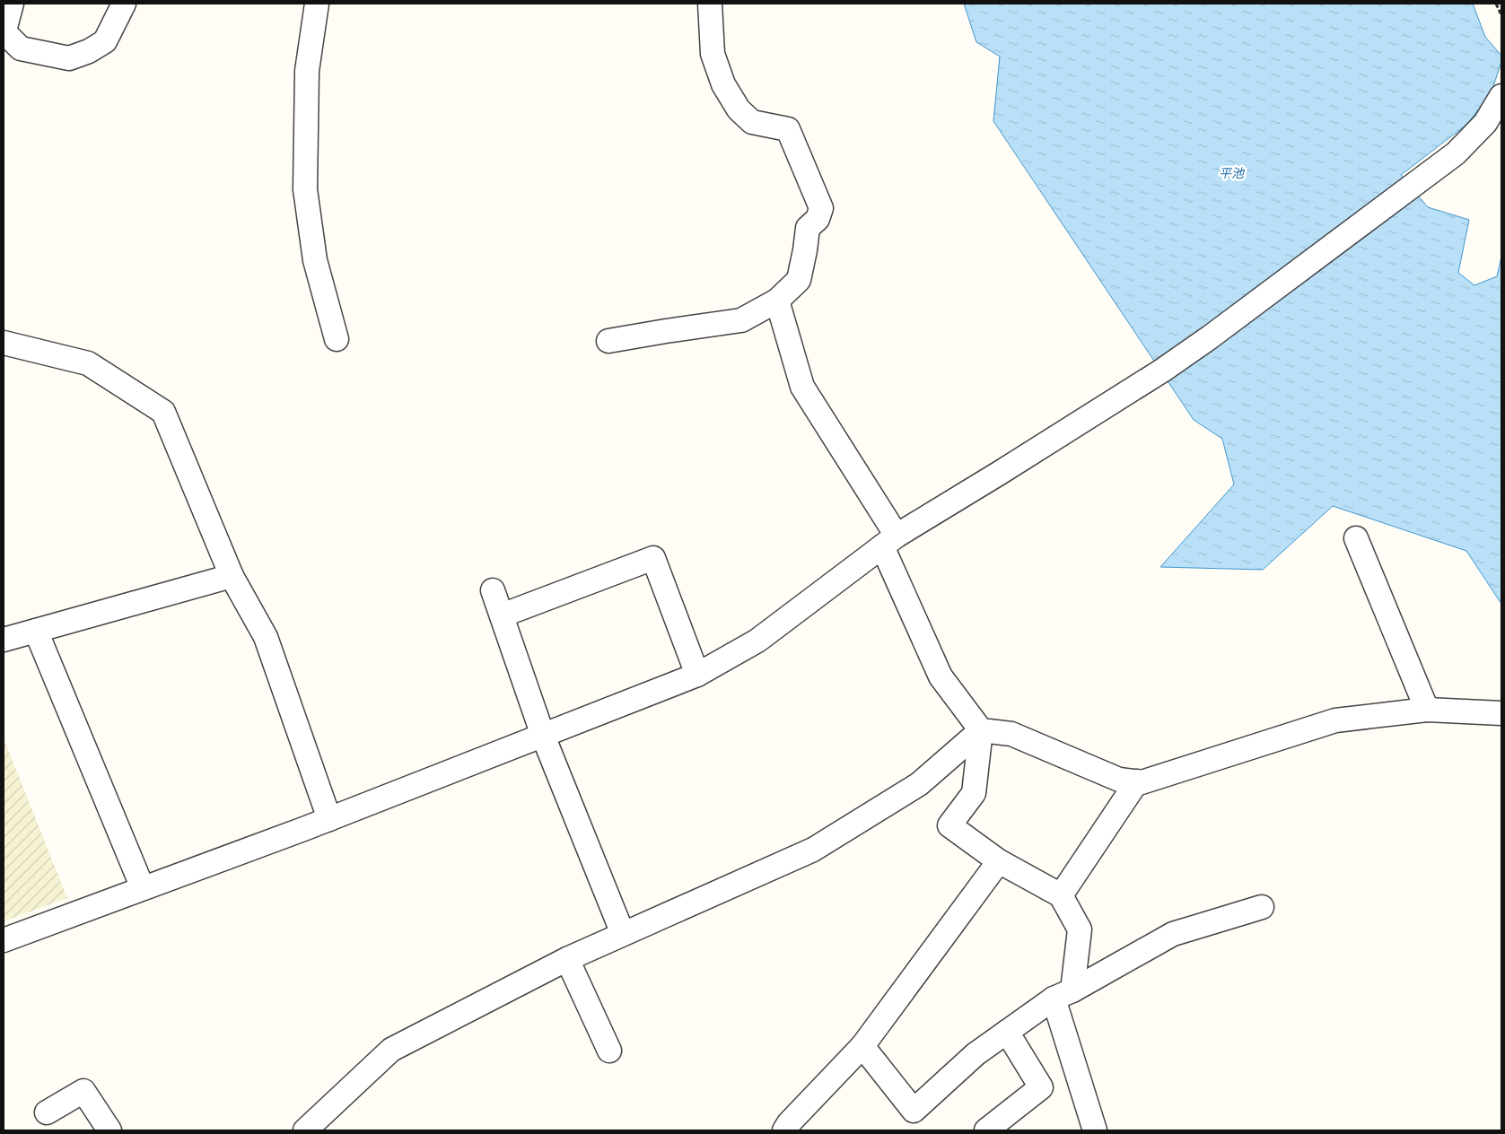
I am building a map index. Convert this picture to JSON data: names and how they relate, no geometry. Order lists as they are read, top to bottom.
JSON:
{
  "water": ["平池"]
}
